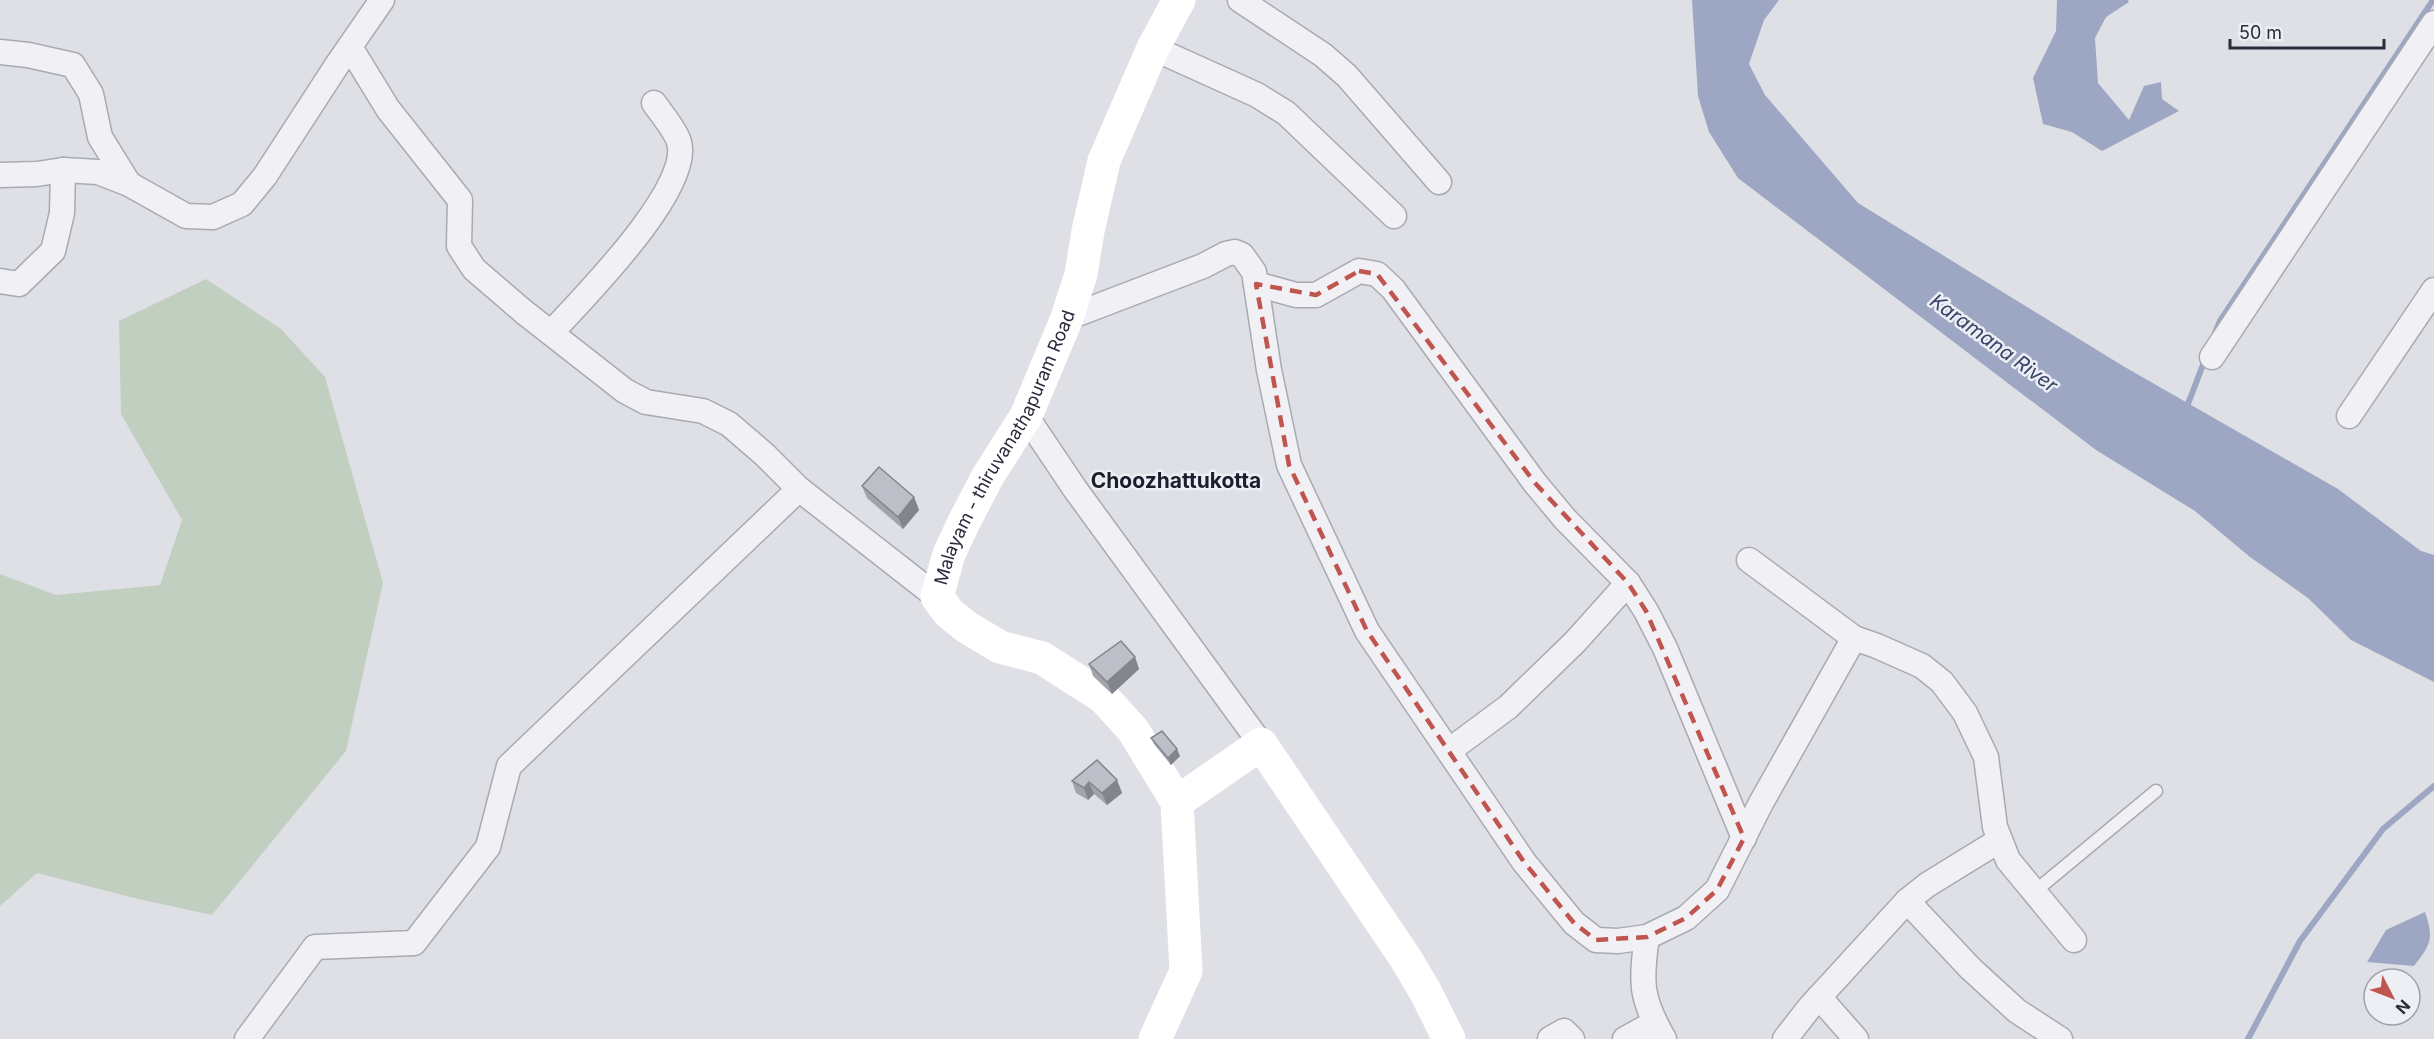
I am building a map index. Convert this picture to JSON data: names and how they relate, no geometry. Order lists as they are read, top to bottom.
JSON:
{
  "streets": {
    "main road": ["Malayam - thiruvanathapuram Road"]
  },
  "districts": ["Choozhattukotta"],
  "water": ["Karamana River"],
  "scale_bar": "50 m",
  "north": "bottom right"
}
